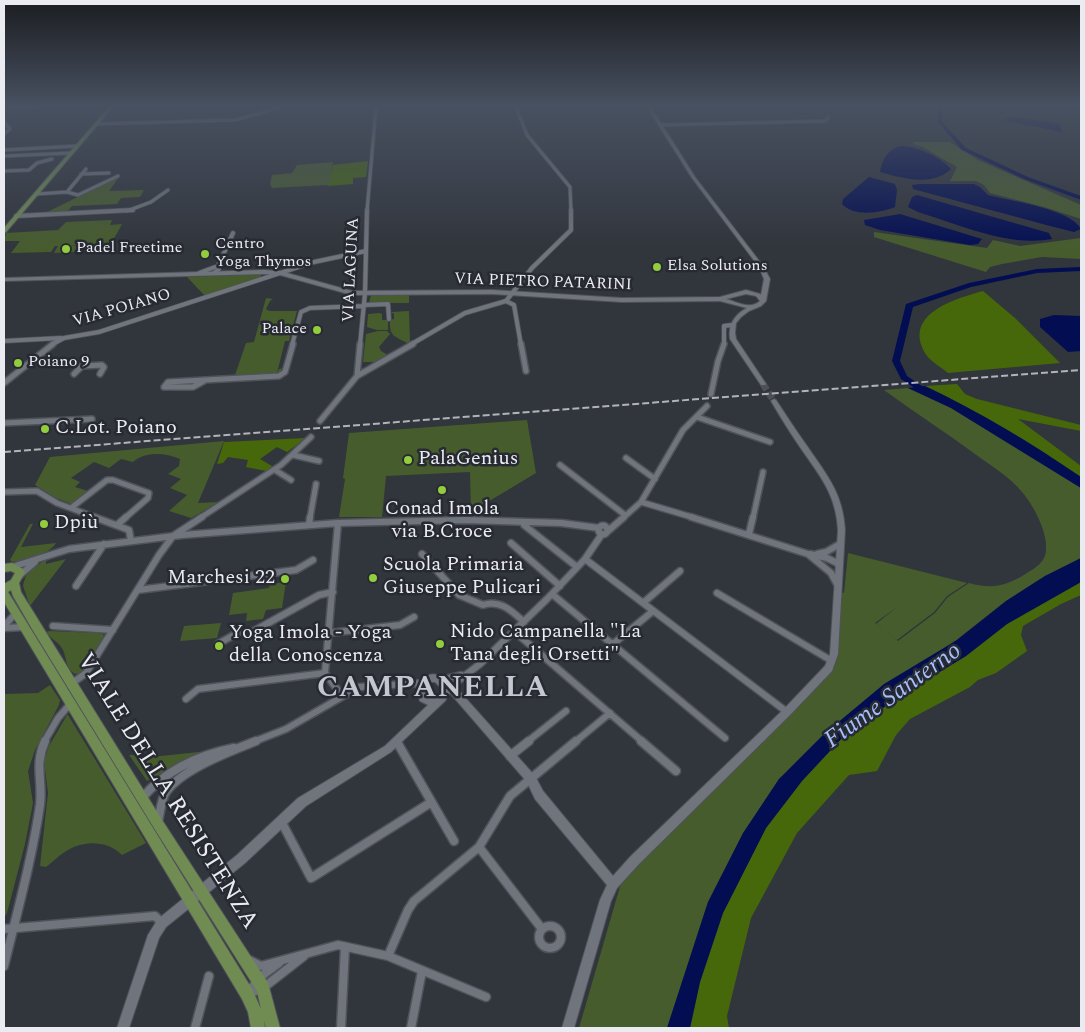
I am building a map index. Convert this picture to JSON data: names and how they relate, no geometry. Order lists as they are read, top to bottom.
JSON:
{
  "streets": {
    "main road": ["VIA PIETRO PATARINI", "VIALE DELLA RESISTENZA"],
    "street": ["VIA LAGUNA", "VIA POIANO"]
  },
  "crossings": [
    ["VIA LAGUNA", "VIA PIETRO PATARINI"],
    ["VIA LAGUNA", "VIA POIANO"],
    ["VIA PIETRO PATARINI", "VIA POIANO"]
  ],
  "districts": ["CAMPANELLA"],
  "water": ["Fiume Santerno"],
  "places": [
    "Padel Freetime",
    "Centro Yoga Thymos",
    "Elsa Solutions",
    "Palace",
    "Poiano 9",
    "C.Lot. Poiano",
    "PalaGenius",
    "Conad Imola via B.Croce",
    "Dpiù",
    "Scuola Primaria Giuseppe Pulicari",
    "Marchesi 22",
    "Nido Campanella \"La Tana degli Orsetti\"",
    "Yoga Imola - Yoga della Conoscenza"
  ]
}
